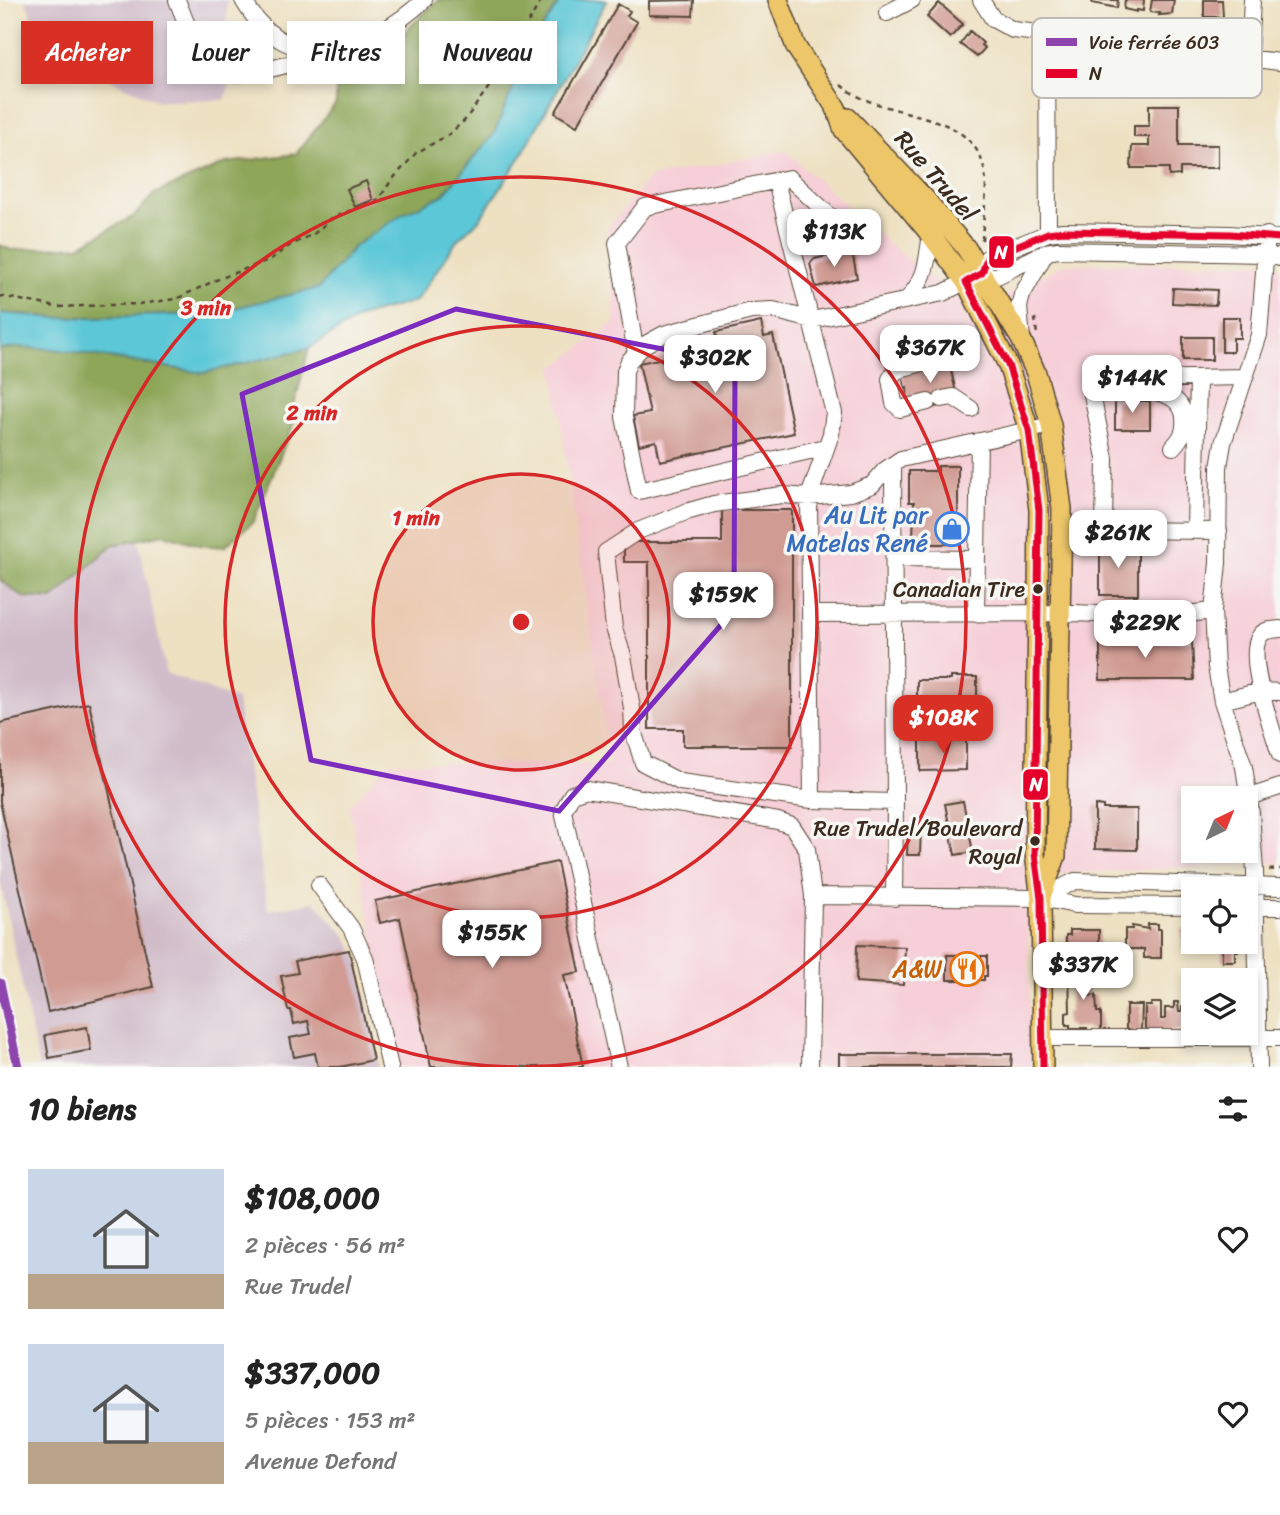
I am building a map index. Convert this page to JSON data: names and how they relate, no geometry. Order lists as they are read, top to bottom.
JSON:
{
  "streets": {
    "main road": ["Rue Trudel"]
  },
  "places": {
    "shop": ["Au Lit par Matelas René"],
    "other": ["Canadian Tire", "Rue Trudel/Boulevard Royal"],
    "restaurant": ["A&W"]
  },
  "lines": ["transit line N", "rail line 603"],
  "legend": ["Voie ferrée 603", "N"],
  "north": "top right",
  "page": {
    "chip": [
      "Acheter",
      "Louer",
      "Filtres",
      "Nouveau"
    ],
    "price": [
      "$113K",
      "$367K",
      "$302K",
      "$144K",
      "$261K",
      "$159K",
      "$229K",
      "$108K",
      "$155K",
      "$337K"
    ],
    "heading": "10 biens",
    "list": [
      {
        "name": "$108,000",
        "note": "2 pièces · 56 m² · Rue Trudel"
      },
      {
        "name": "$337,000",
        "note": "5 pièces · 153 m² · Avenue Defond"
      }
    ]
  },
  "rings": ["3 min", "2 min", "1 min"]
}
